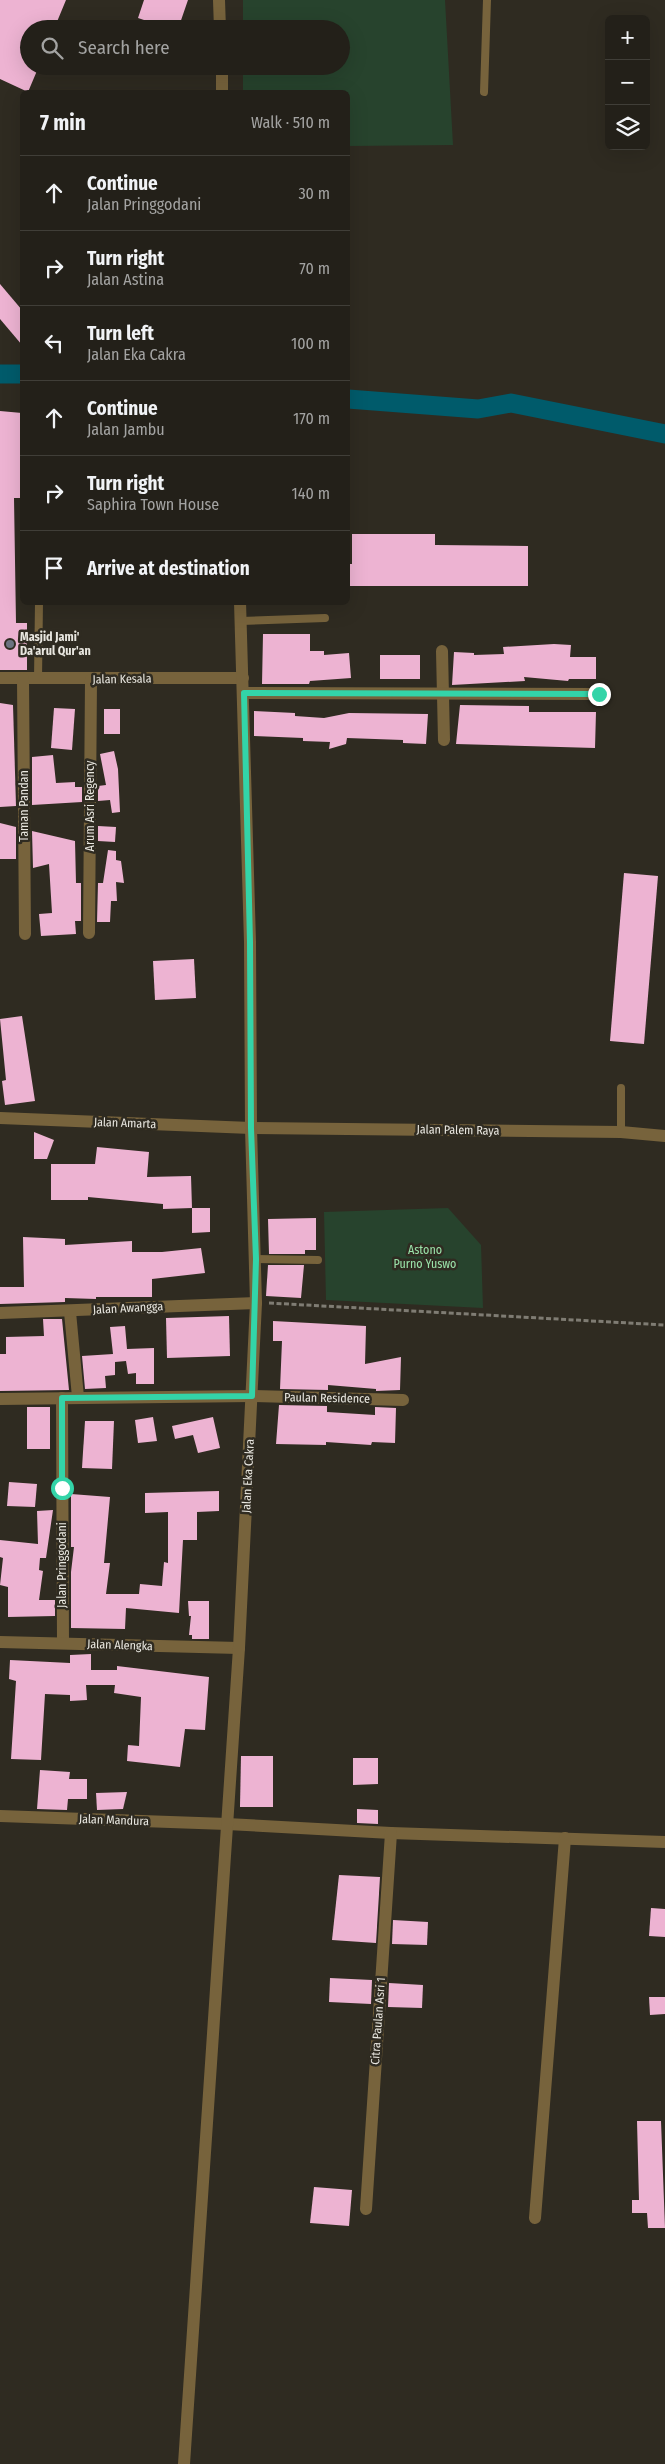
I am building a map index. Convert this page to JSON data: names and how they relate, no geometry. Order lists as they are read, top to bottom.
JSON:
{
  "streets": {
    "street": [
      "Jalan Kesala",
      "Taman Pandan",
      "Arum Asri Regency",
      "Jalan Amarta",
      "Jalan Palem Raya",
      "Jalan Awangga",
      "Paulan Residence",
      "Jalan Eka Cakra",
      "Jalan Pringgodani",
      "Jalan Alengka",
      "Jalan Mandura",
      "Citra Paulan Asri 1"
    ]
  },
  "crossings": [
    ["Jalan Kesala", "Taman Pandan"],
    ["Jalan Kesala", "Arum Asri Regency"],
    ["Jalan Kesala", "Jalan Eka Cakra"],
    ["Jalan Amarta", "Jalan Palem Raya"],
    ["Jalan Amarta", "Jalan Eka Cakra"],
    ["Jalan Palem Raya", "Jalan Eka Cakra"],
    ["Jalan Awangga", "Jalan Eka Cakra"],
    ["Paulan Residence", "Jalan Eka Cakra"],
    ["Paulan Residence", "Jalan Pringgodani"],
    ["Jalan Eka Cakra", "Jalan Alengka"],
    ["Jalan Eka Cakra", "Jalan Mandura"],
    ["Jalan Pringgodani", "Jalan Alengka"],
    ["Jalan Mandura", "Citra Paulan Asri 1"]
  ],
  "parks": ["Astono Purno Yuswo"],
  "places": ["Masjid Jami' Da'arul Qur'an"],
  "page": {
    "map_buttons": ["+", "−"],
    "search": "Search here",
    "heading": ["7 min", "Walk · 510 m"],
    "list": [
      ["Continue", "Jalan Pringgodani", "30 m"],
      ["Turn right", "Jalan Astina", "70 m"],
      ["Turn left", "Jalan Eka Cakra", "100 m"],
      ["Continue", "Jalan Jambu", "170 m"],
      ["Turn right", "Saphira Town House", "140 m"],
      "Arrive at destination"
    ]
  }
}
